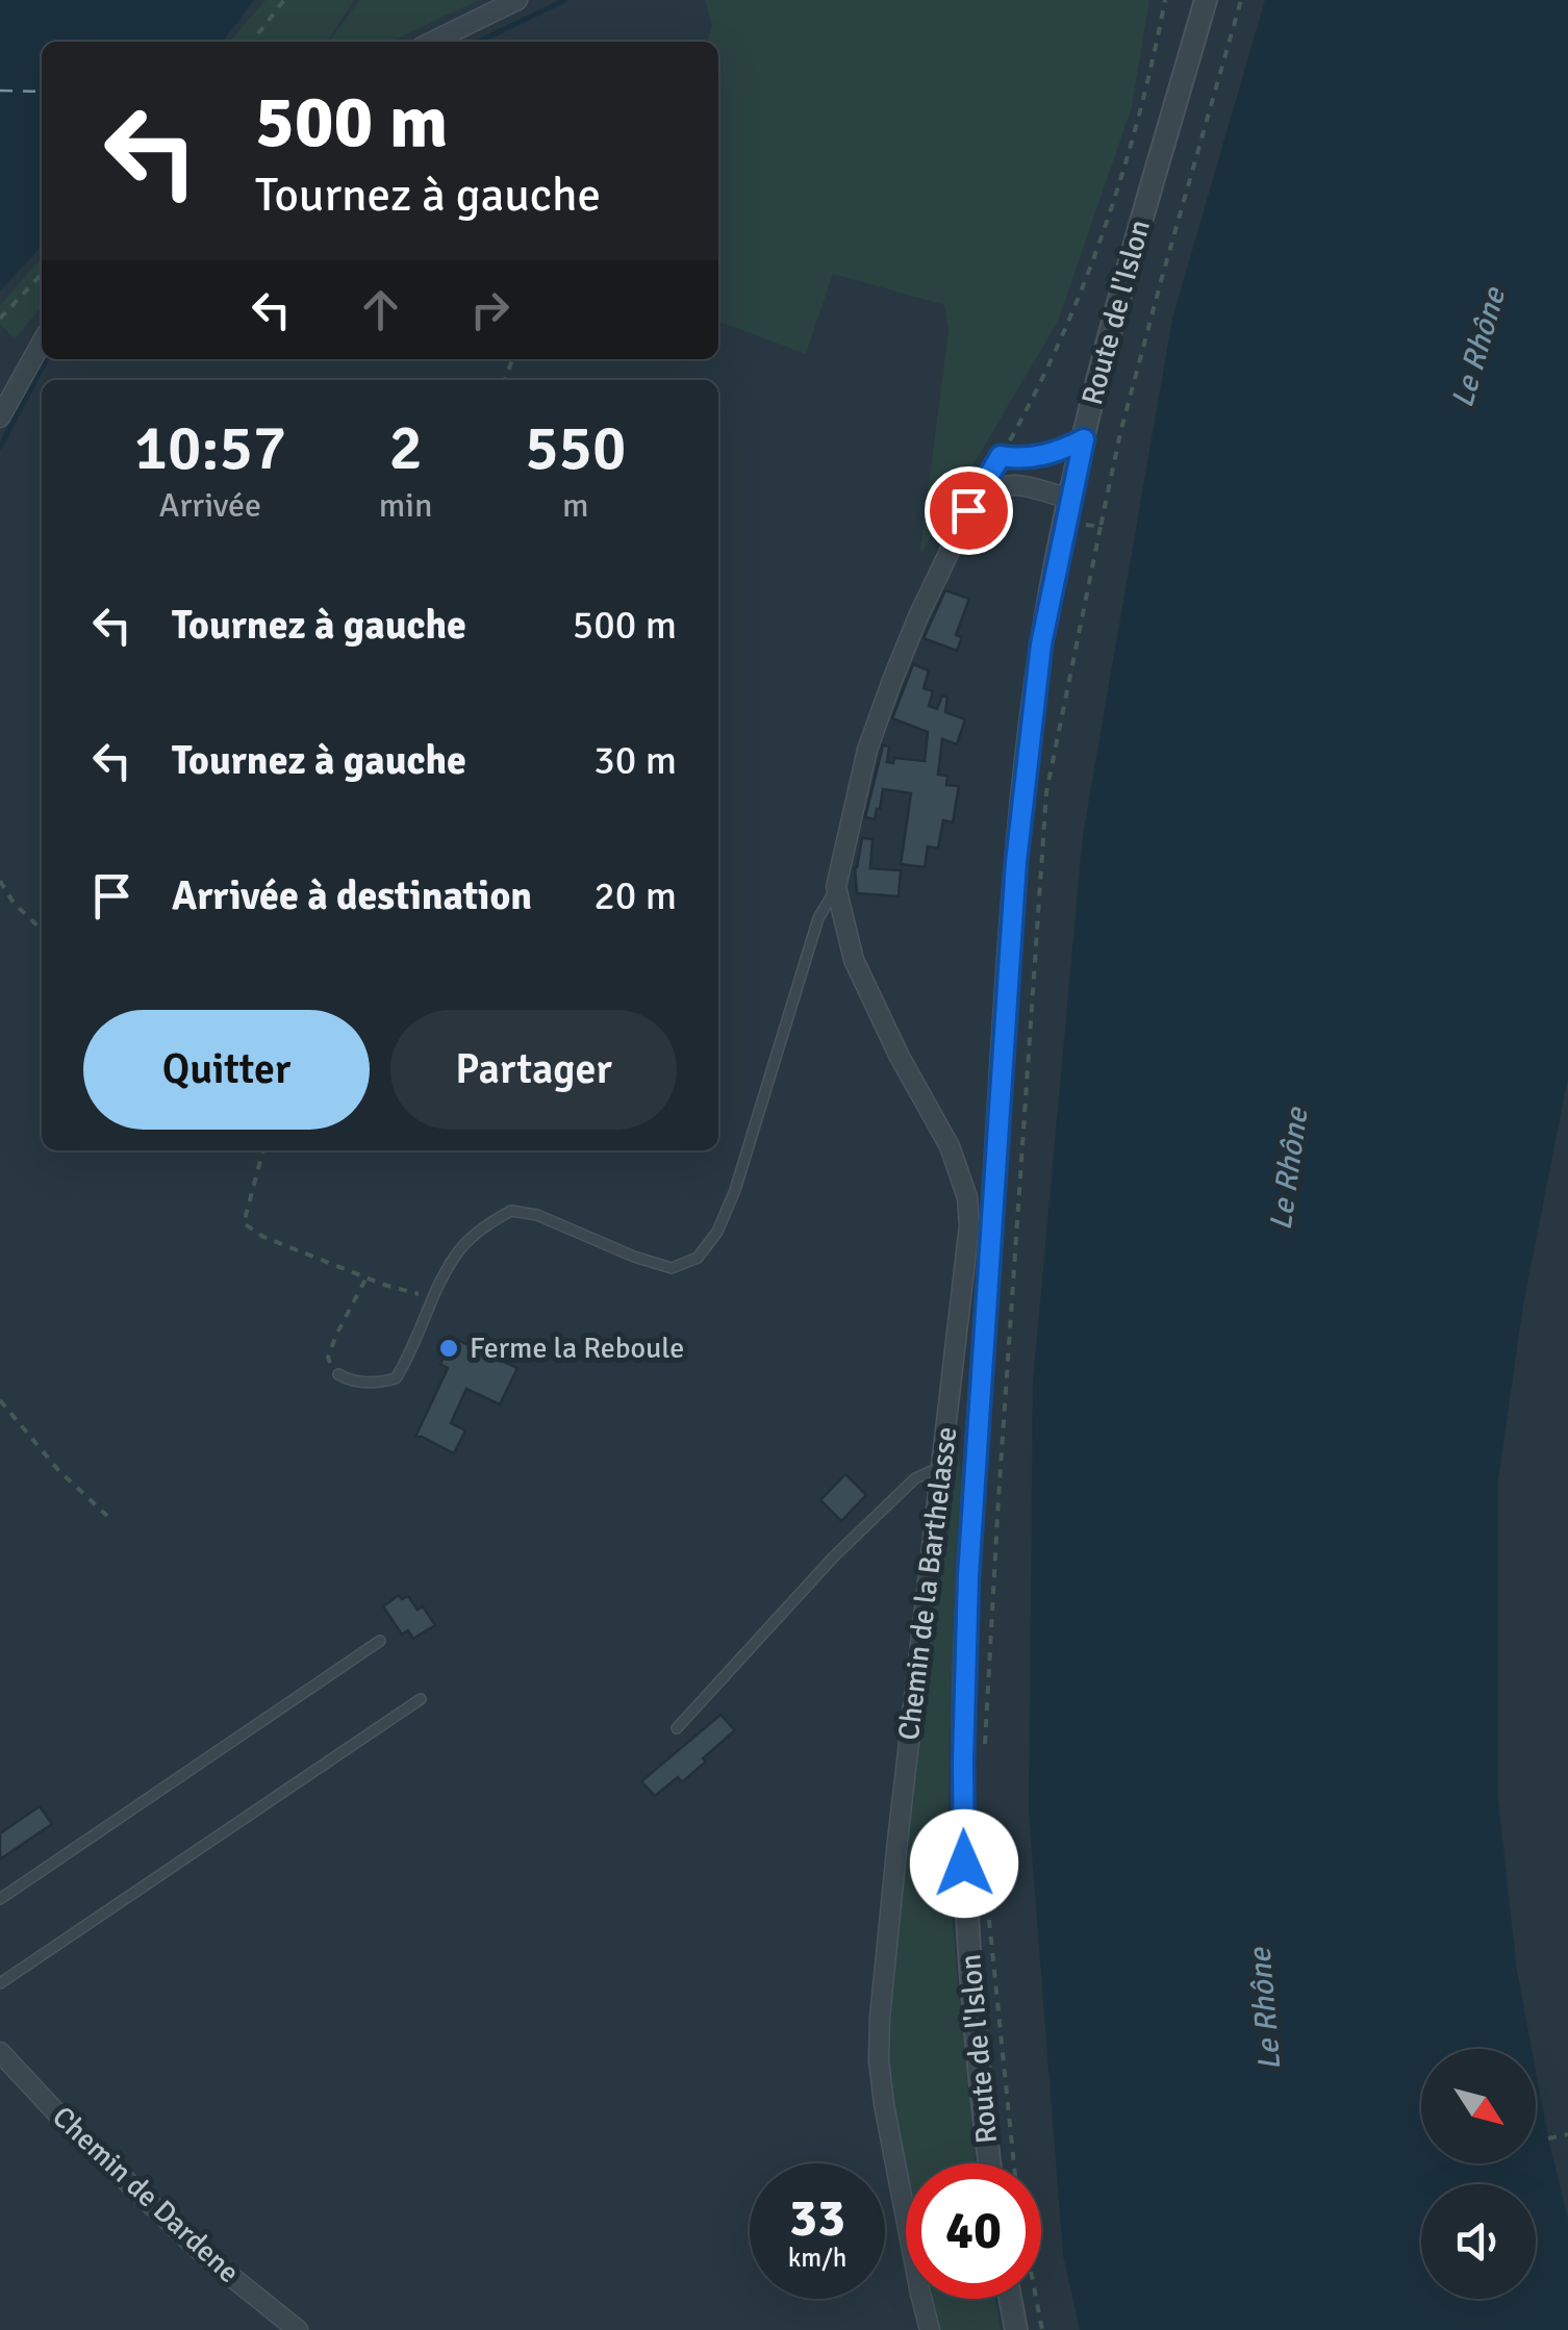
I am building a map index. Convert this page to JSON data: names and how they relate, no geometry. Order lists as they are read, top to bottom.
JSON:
{
  "streets": {
    "street": ["Route de l'Islon", "Chemin de la Barthelasse", "Chemin de Dardene"]
  },
  "water": ["Le Rhône"],
  "places": ["Ferme la Reboule"],
  "north": "bottom right",
  "page": {
    "turn": ["500 m", "Tournez à gauche"],
    "eta": [
      "10:57",
      "Arrivée",
      "2",
      "min",
      "550",
      "m"
    ],
    "list": [
      {
        "name": "Tournez à gauche",
        "value": "500 m"
      },
      {
        "name": "Tournez à gauche",
        "value": "30 m"
      },
      {
        "name": "Arrivée à destination",
        "value": "20 m"
      }
    ],
    "buttons": ["Quitter", "Partager"],
    "speed": "33 km/h",
    "limit": "40"
  }
}
